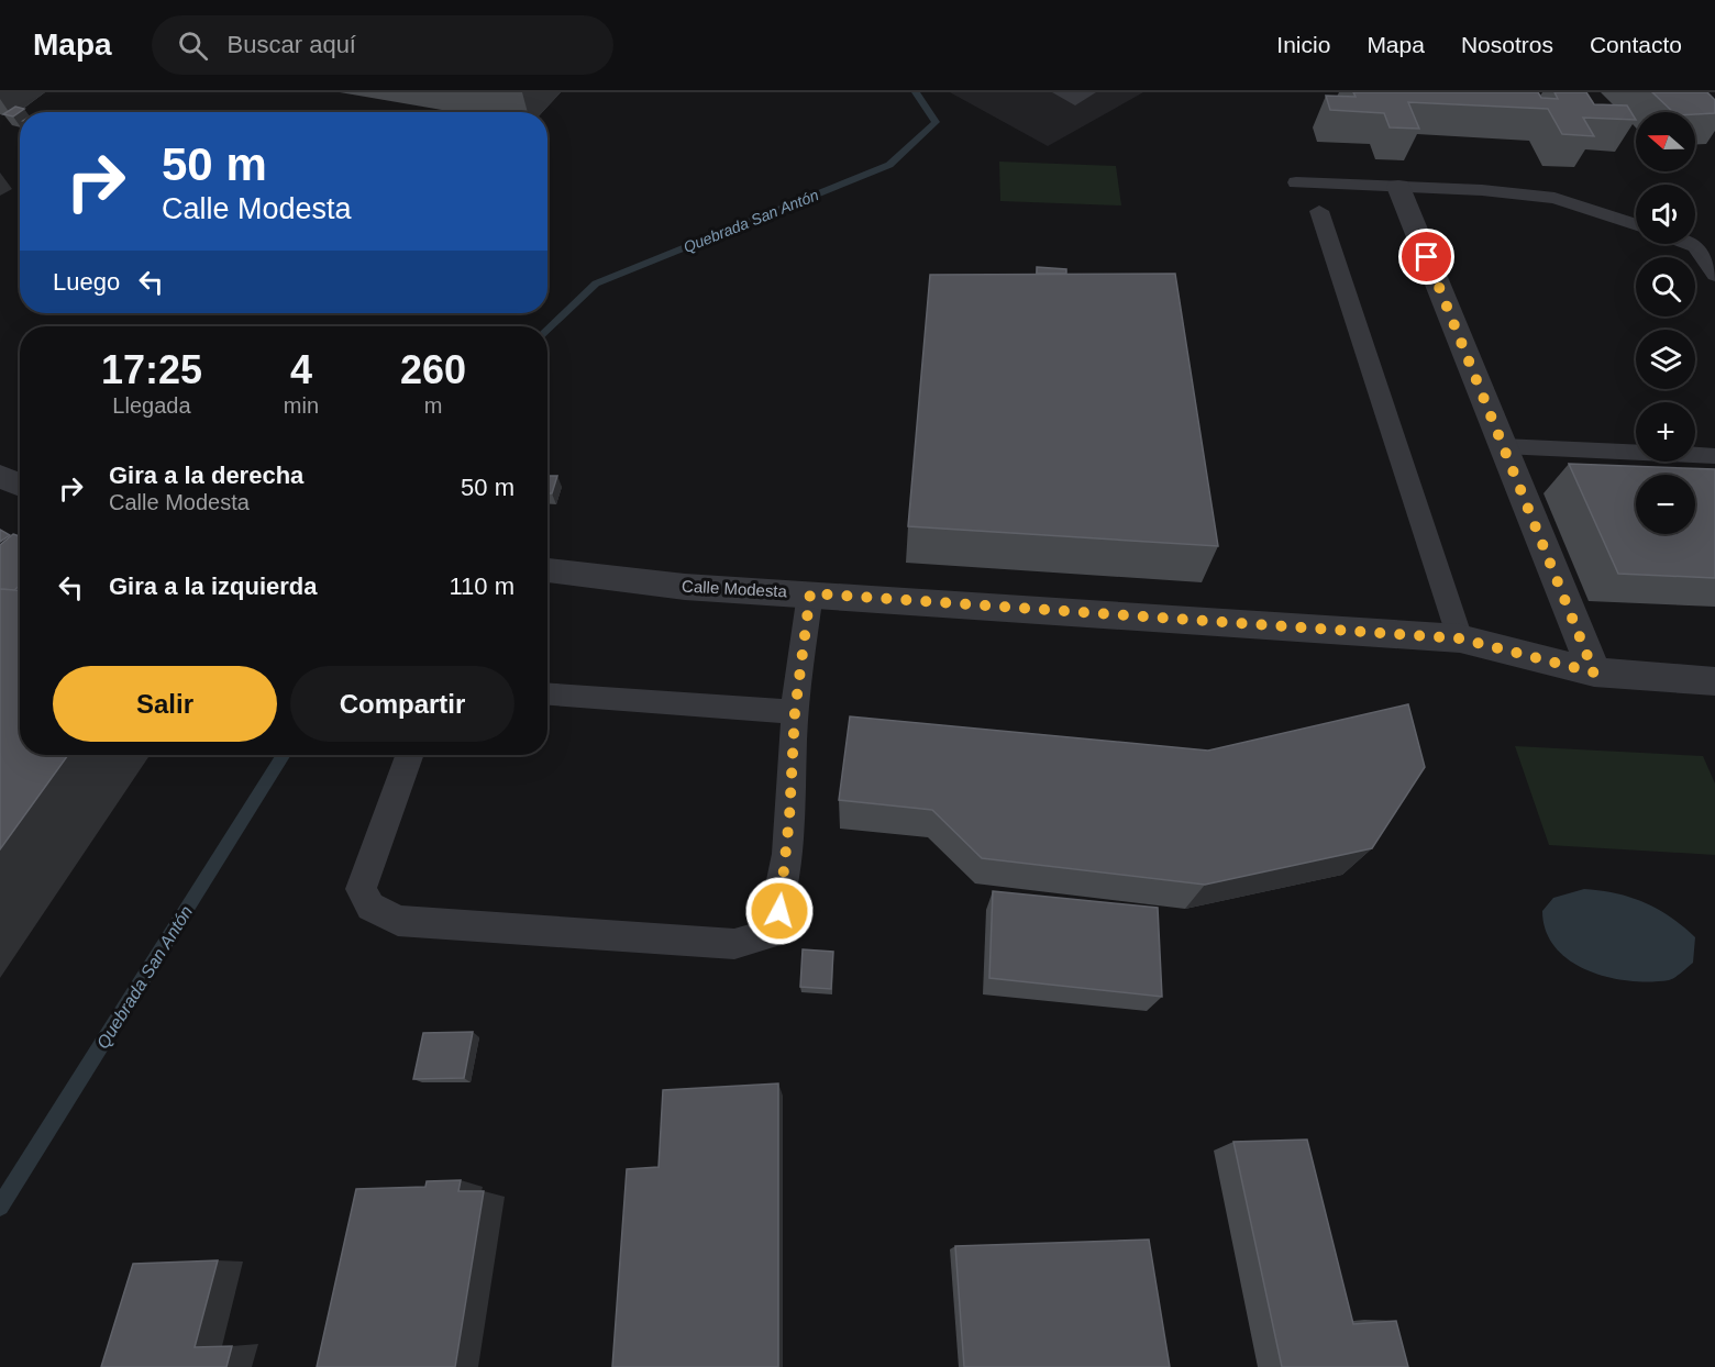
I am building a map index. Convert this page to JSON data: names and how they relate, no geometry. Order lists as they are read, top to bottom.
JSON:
{
  "streets": {
    "street": ["Calle Modesta"]
  },
  "water": ["Quebrada San Antón"],
  "north": "left",
  "page": {
    "header": "Mapa",
    "search": "Buscar aquí",
    "nav": [
      "Inicio",
      "Mapa",
      "Nosotros",
      "Contacto"
    ],
    "map_buttons": ["+", "−"],
    "turn": ["50 m", "Calle Modesta"],
    "then": "Luego",
    "eta": [
      "17:25",
      "Llegada",
      "4",
      "min",
      "260",
      "m"
    ],
    "list": [
      {
        "name": "Gira a la derecha",
        "note": "Calle Modesta",
        "value": "50 m"
      },
      {
        "name": "Gira a la izquierda",
        "value": "110 m"
      }
    ],
    "buttons": ["Salir", "Compartir"]
  }
}
